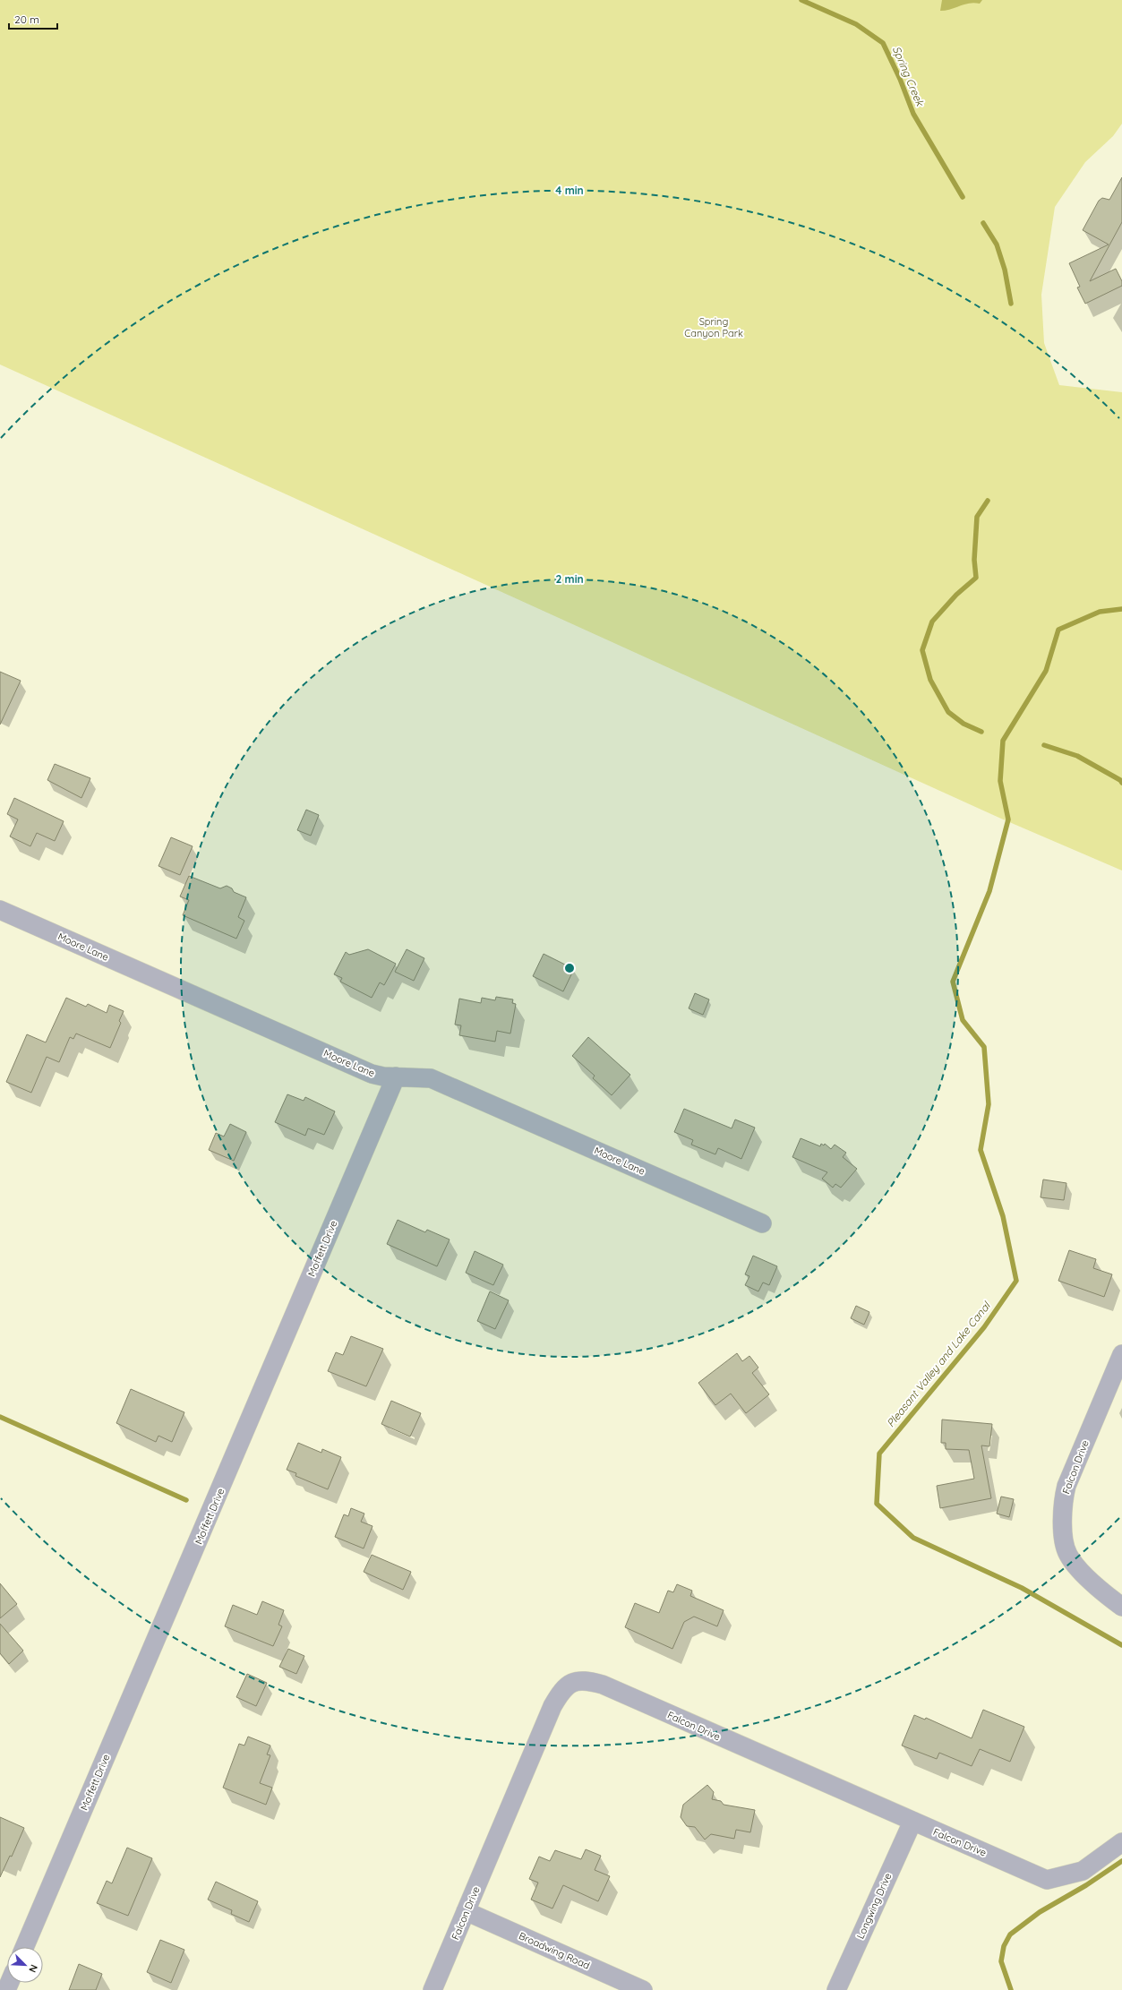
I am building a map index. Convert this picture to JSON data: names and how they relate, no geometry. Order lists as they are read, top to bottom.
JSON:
{
  "streets": {
    "street": [
      "Moore Lane",
      "Moffett Drive",
      "Falcon Drive",
      "Longwing Drive",
      "Broadwing Road"
    ]
  },
  "crossings": [
    ["Moore Lane", "Moffett Drive"],
    ["Falcon Drive", "Longwing Drive"],
    ["Falcon Drive", "Broadwing Road"]
  ],
  "water": ["Spring Creek", "Pleasant Valley and Lake Canal"],
  "parks": ["Spring Canyon Park"],
  "scale_bar": "20 m",
  "north": "bottom right",
  "rings": ["4 min", "2 min"]
}
